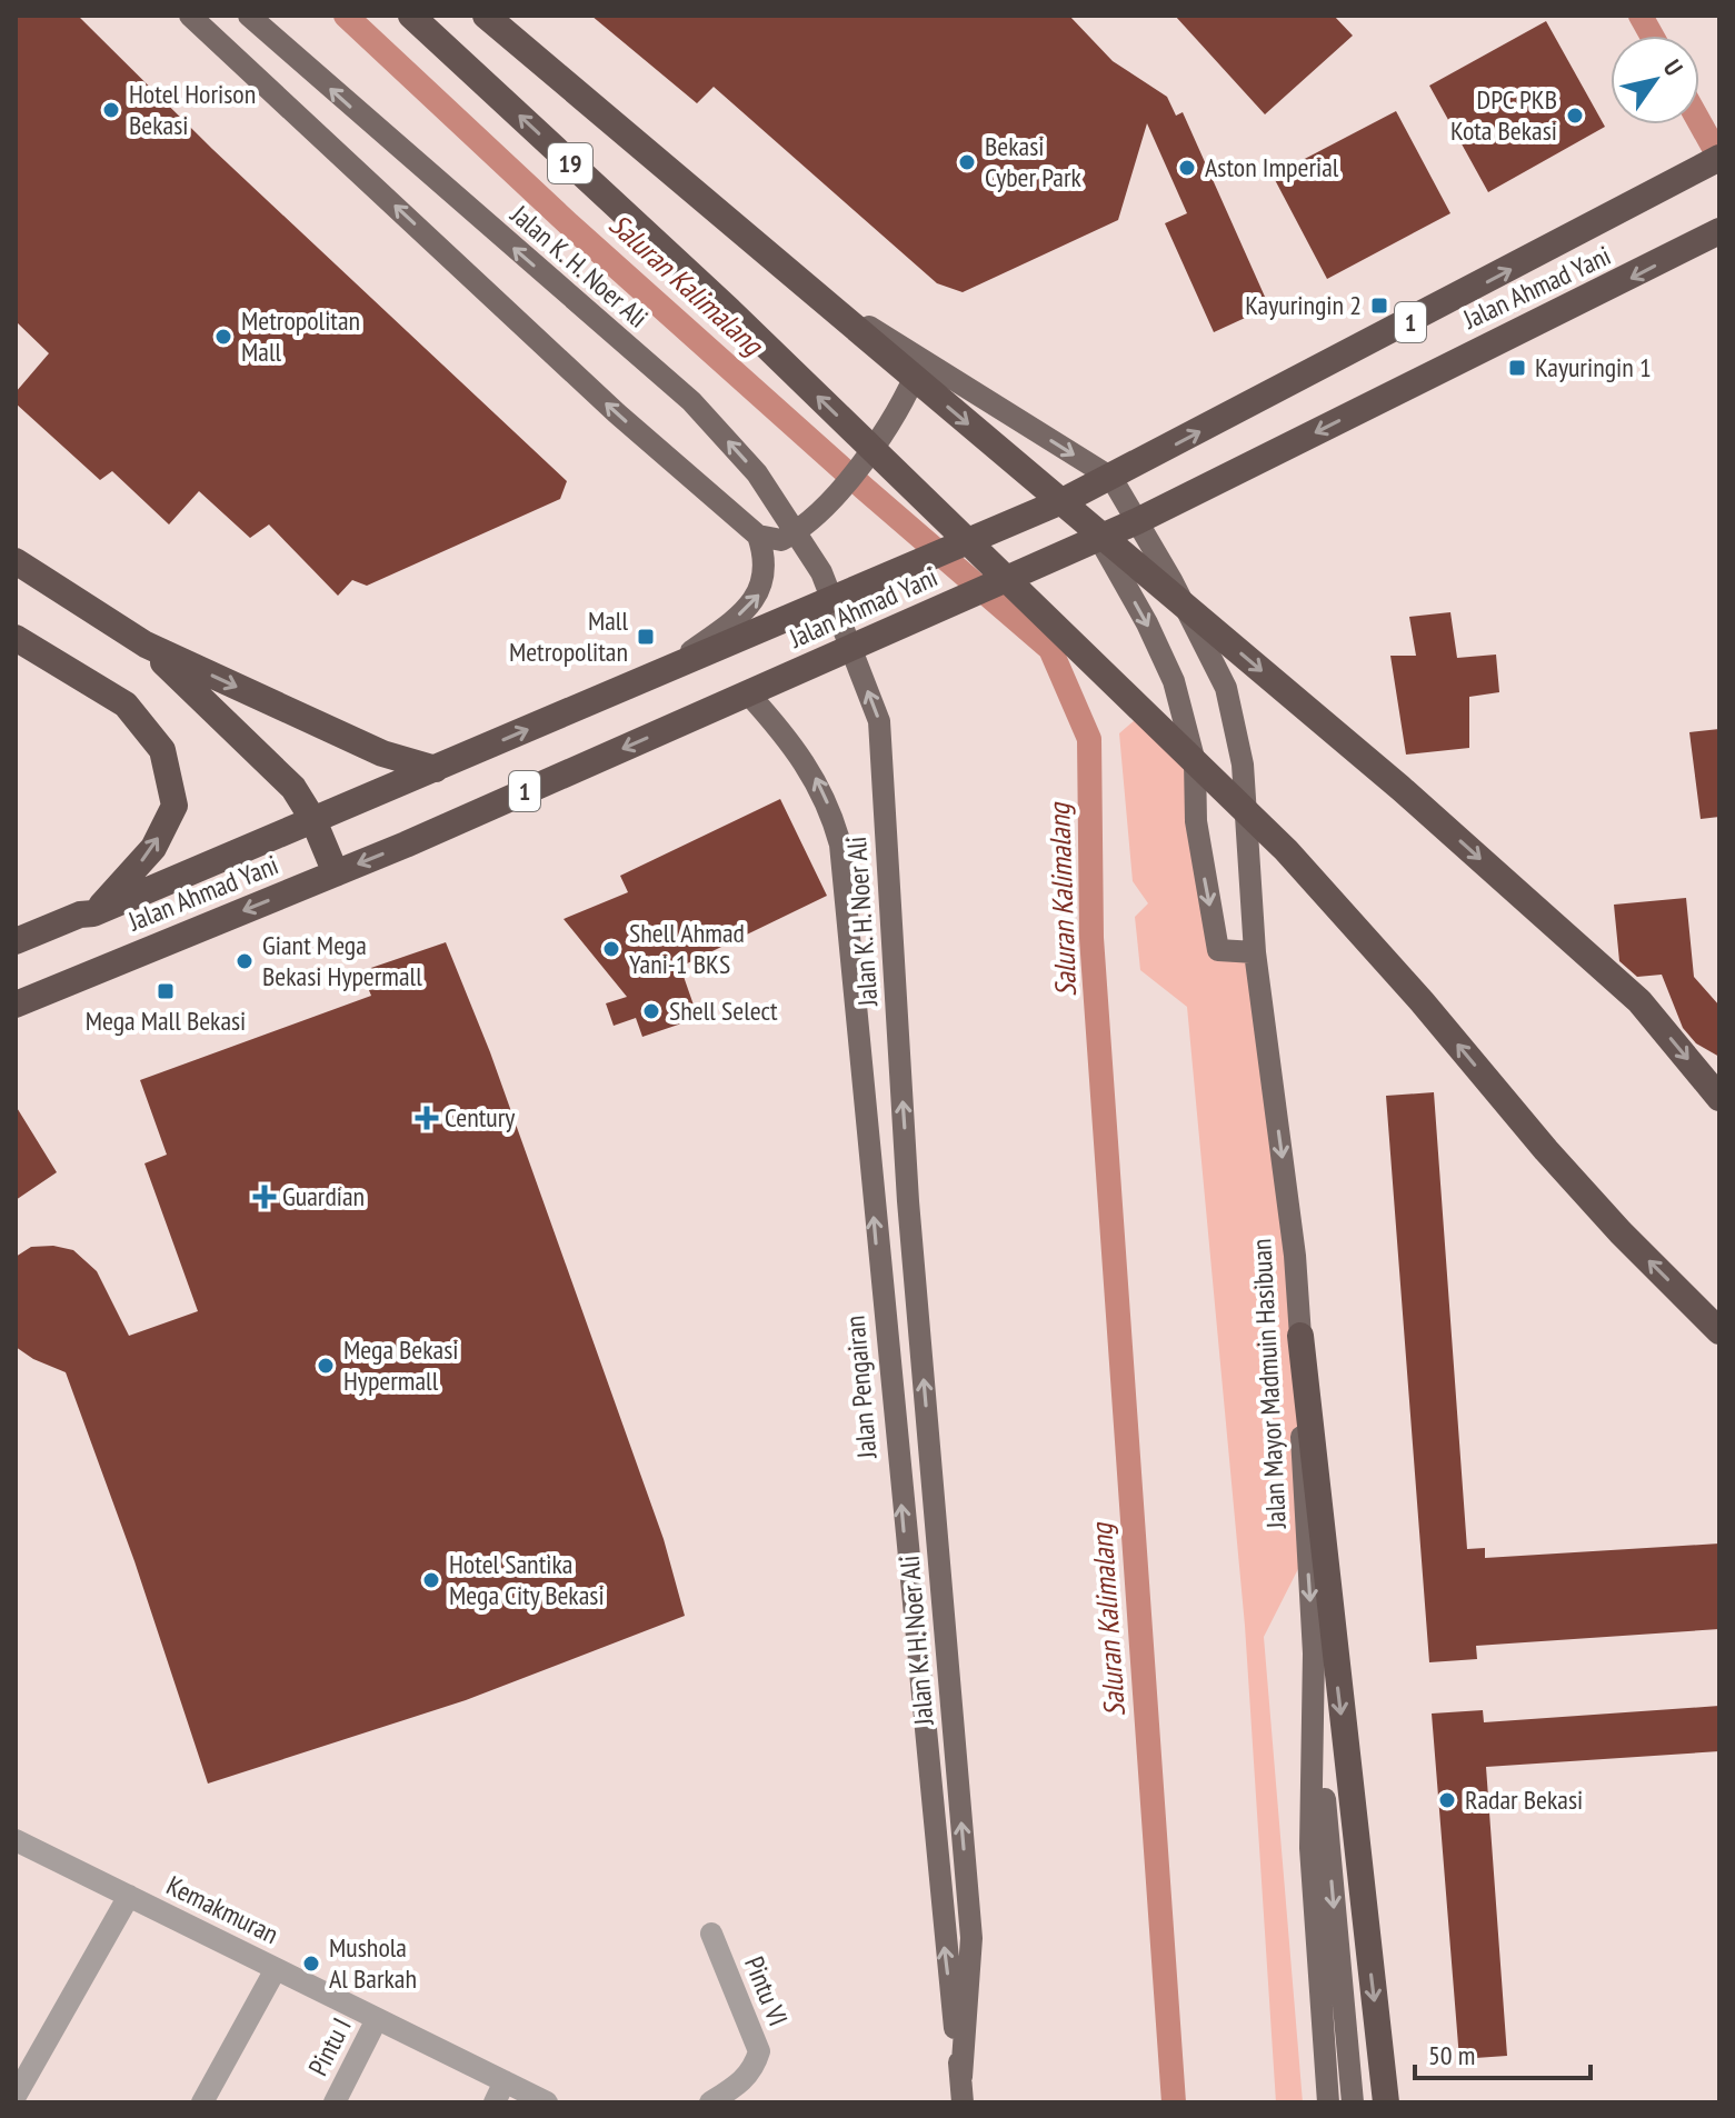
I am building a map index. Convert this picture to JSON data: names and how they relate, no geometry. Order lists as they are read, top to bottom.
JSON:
{
  "streets": {
    "highway": ["19", "Jalan Ahmad Yani", "1"],
    "main road": ["Jalan K. H. Noer Ali", "Jalan Mayor Madmuin Hasibuan", "Jalan Pengairan"],
    "street": ["Kemakmuran", "Pintu VI", "Pintu I"]
  },
  "crossings": [
    ["Jalan K. H. Noer Ali", "Jalan Pengairan"],
    ["Jalan Ahmad Yani", "Jalan Mayor Madmuin Hasibuan"],
    ["Jalan Ahmad Yani", "Jalan Pengairan"],
    ["Kemakmuran", "Pintu I"]
  ],
  "one_way": ["Jalan K. H. Noer Ali", "Jalan Pengairan"],
  "water": ["Saluran Kalimalang"],
  "places": {
    "other": [
      "Hotel Horison Bekasi",
      "DPC PKB Kota Bekasi",
      "Bekasi Cyber Park",
      "Aston Imperial",
      "Metropolitan Mall",
      "Shell Ahmad Yani-1 BKS",
      "Giant Mega Bekasi Hypermall",
      "Shell Select",
      "Mega Bekasi Hypermall",
      "Hotel Santika Mega City Bekasi",
      "Radar Bekasi",
      "Mushola Al Barkah"
    ],
    "transit": [
      "Kayuringin 2",
      "Kayuringin 1",
      "Mall Metropolitan",
      "Mega Mall Bekasi"
    ],
    "health": ["Century", "Guardian"]
  },
  "scale_bar": "50 m",
  "north": "top right"
}
